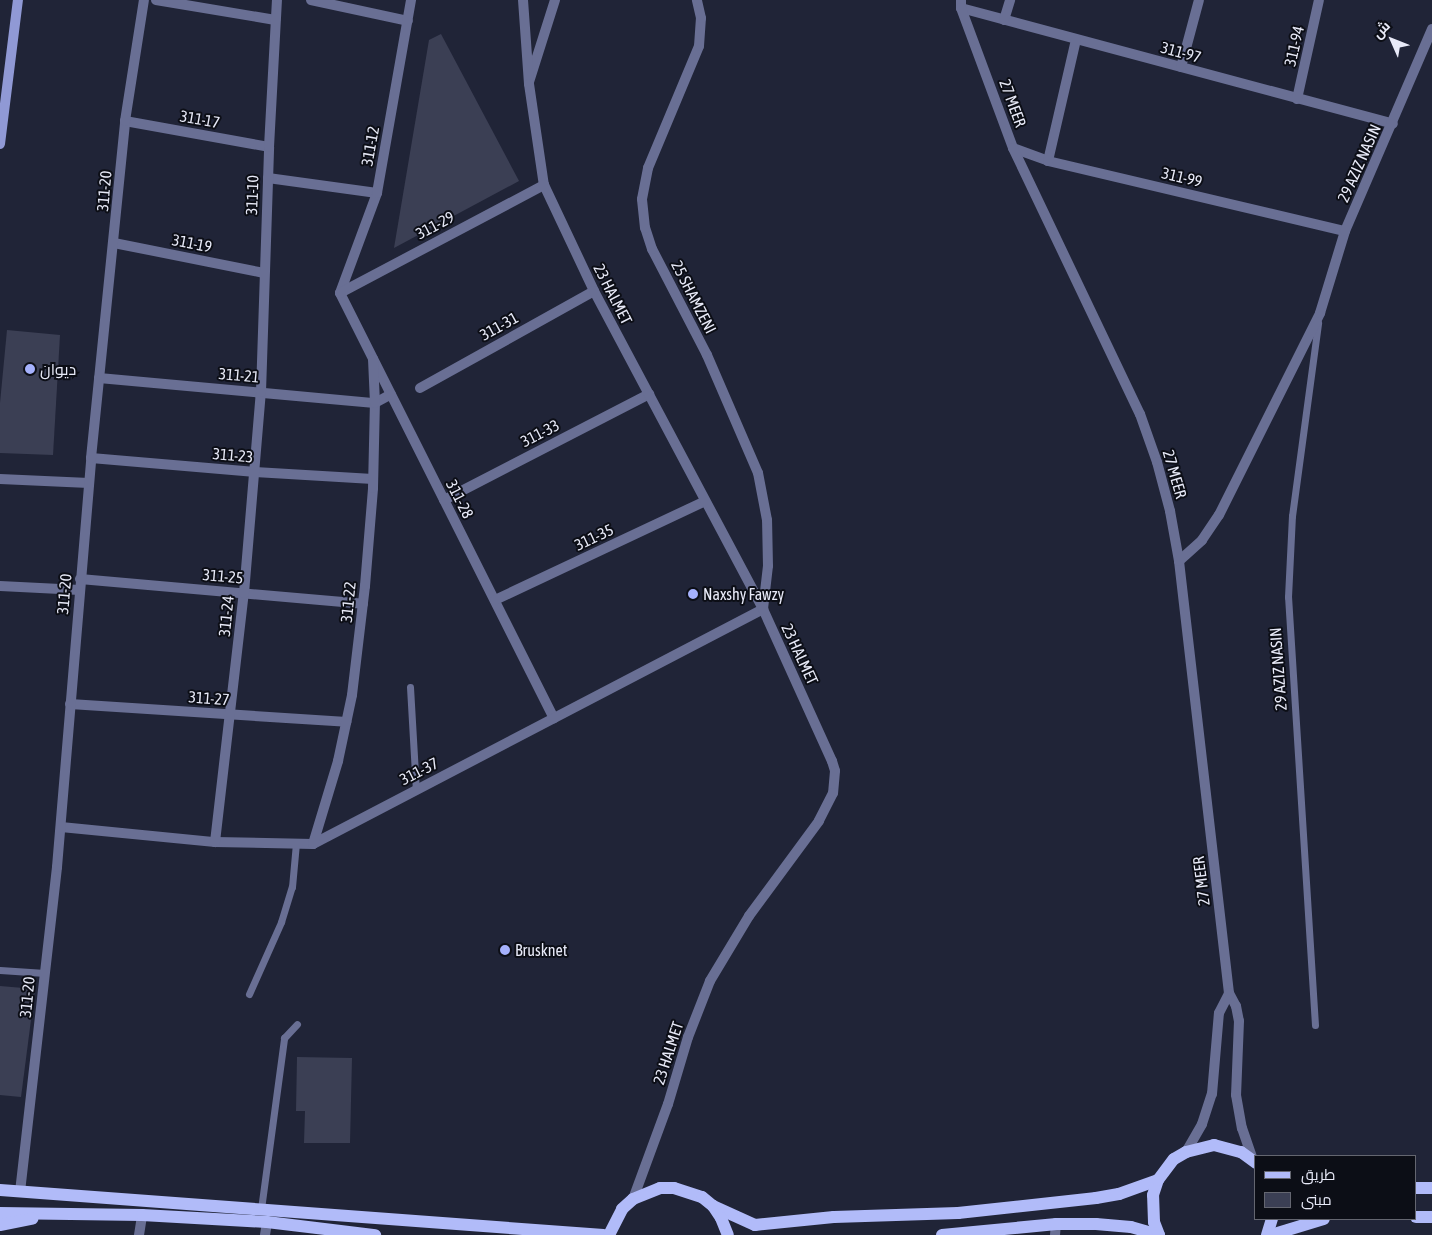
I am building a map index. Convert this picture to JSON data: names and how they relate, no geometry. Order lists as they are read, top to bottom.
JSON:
{
  "streets": {
    "street": [
      "311-94",
      "311-97",
      "27 MEER",
      "311-17",
      "311-12",
      "29 AZIZ NASIN",
      "311-99",
      "311-20",
      "311-10",
      "311-29",
      "311-19",
      "23 HALMET",
      "25 SHAMZENI",
      "311-31",
      "311-21",
      "311-33",
      "311-23",
      "311-28",
      "311-35",
      "311-25",
      "311-22",
      "311-24",
      "311-27",
      "311-37"
    ]
  },
  "crossings": [
    ["311-94", "311-97"],
    ["311-97", "27 MEER"],
    ["311-97", "29 AZIZ NASIN"],
    ["27 MEER", "29 AZIZ NASIN"],
    ["27 MEER", "311-99"],
    ["311-17", "311-20"],
    ["311-17", "311-10"],
    ["311-12", "311-29"],
    ["311-12", "311-28"],
    ["29 AZIZ NASIN", "311-99"],
    ["311-20", "311-19"],
    ["311-20", "311-21"],
    ["311-20", "311-23"],
    ["311-20", "311-25"],
    ["311-20", "311-27"],
    ["311-20", "311-37"],
    ["311-10", "311-19"],
    ["311-10", "311-21"],
    ["311-10", "311-24"],
    ["311-29", "23 HALMET"],
    ["311-29", "311-28"],
    ["23 HALMET", "25 SHAMZENI"],
    ["23 HALMET", "311-31"],
    ["23 HALMET", "311-33"],
    ["23 HALMET", "311-35"],
    ["23 HALMET", "311-37"],
    ["25 SHAMZENI", "311-37"],
    ["311-21", "311-22"],
    ["311-21", "311-24"],
    ["311-33", "311-28"],
    ["311-23", "311-22"],
    ["311-23", "311-24"],
    ["311-28", "311-35"],
    ["311-28", "311-22"],
    ["311-28", "311-37"],
    ["311-25", "311-22"],
    ["311-25", "311-24"],
    ["311-22", "311-27"],
    ["311-22", "311-37"],
    ["311-24", "311-27"],
    ["311-24", "311-37"]
  ],
  "places": ["دیوان", "Naxshy Fawzy", "Brusknet"],
  "legend": ["طريق", "مبنى"],
  "north": "top left"
}
